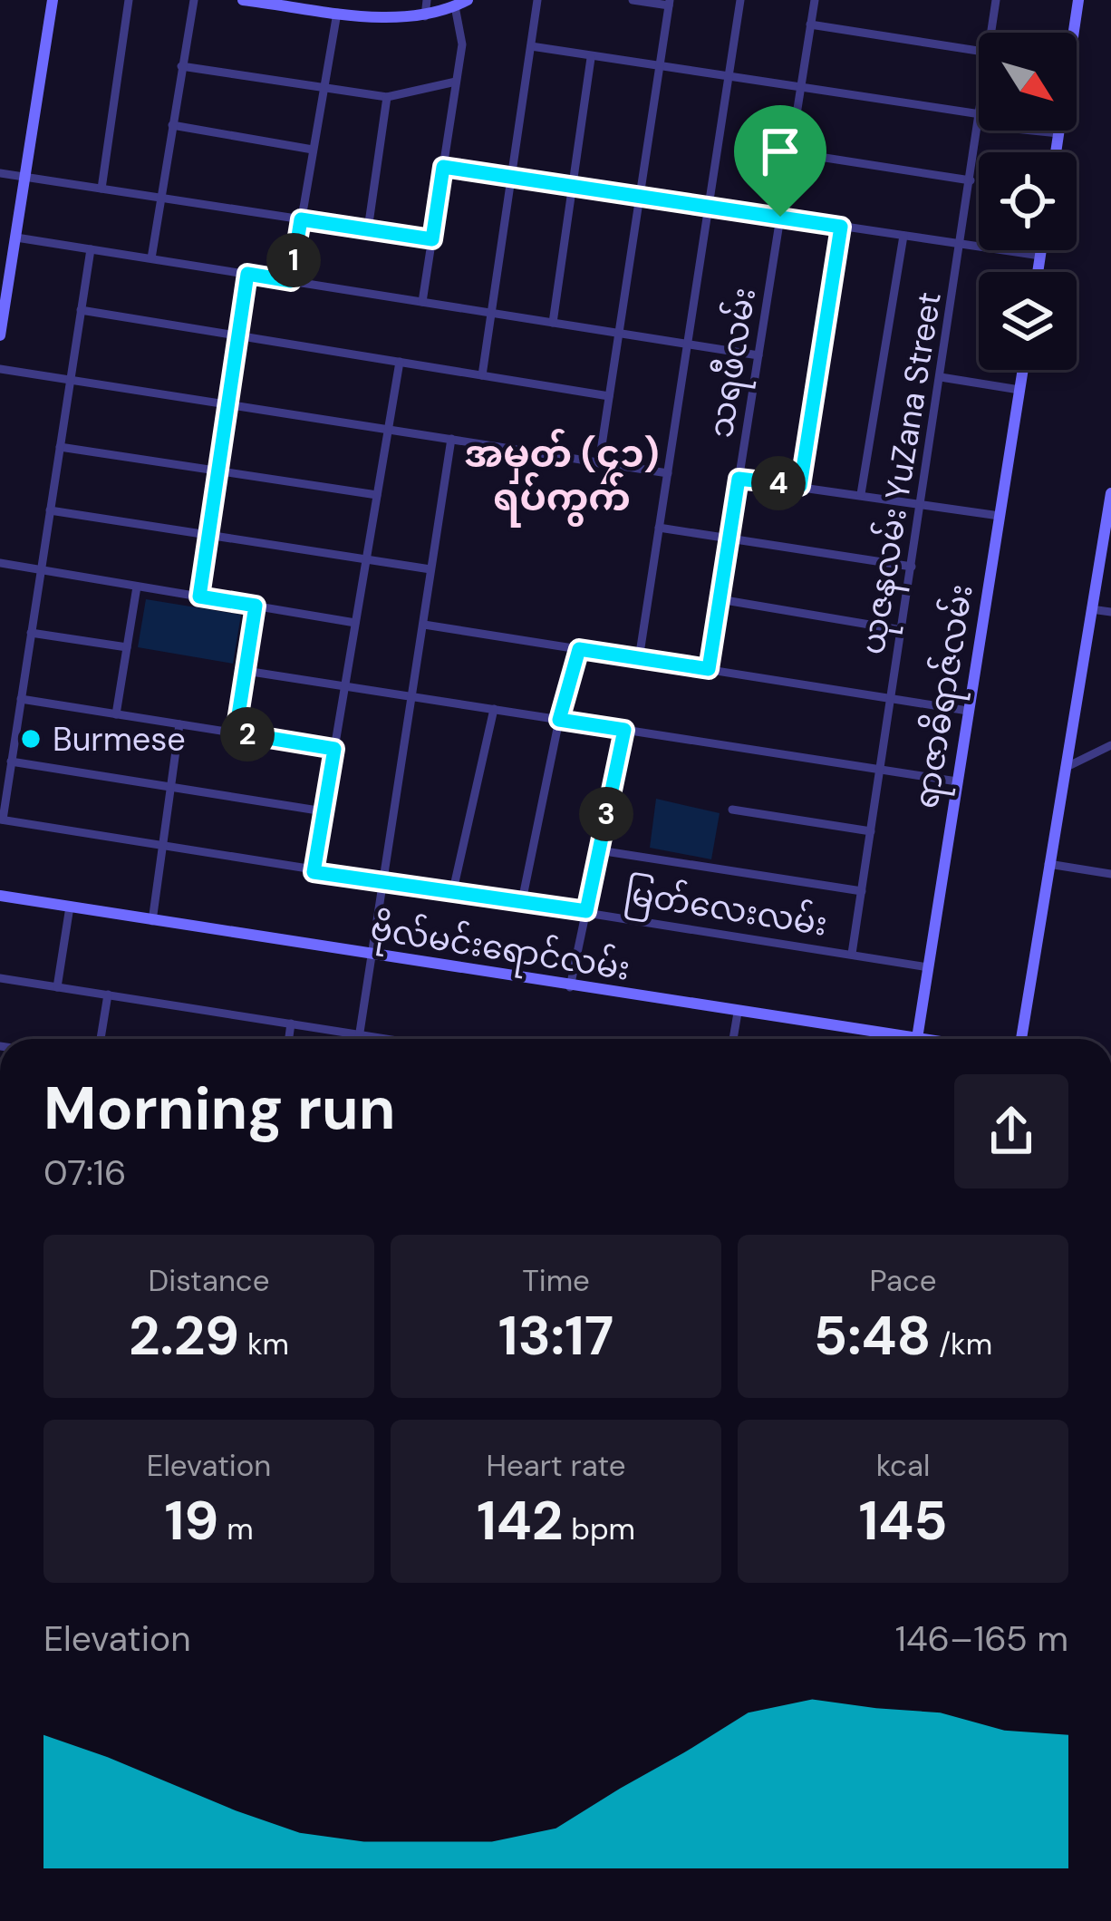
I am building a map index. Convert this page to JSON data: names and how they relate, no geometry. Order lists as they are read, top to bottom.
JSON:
{
  "streets": {
    "street": [
      "သရဖီလမ်း",
      "ယုဇနလမ်း YuZana Street",
      "ရာဇာဓိရာဇ်လမ်း",
      "မြတ်လေးလမ်း",
      "ဗိုလ်မင်းရောင်လမ်း"
    ]
  },
  "crossings": [
    ["ယုဇနလမ်း YuZana Street", "မြတ်လေးလမ်း"],
    ["ရာဇာဓိရာဇ်လမ်း", "မြတ်လေးလမ်း"]
  ],
  "districts": ["အမှတ် (၄၁) ရပ်ကွက်"],
  "places": ["Burmese"],
  "north": "bottom right",
  "page": {
    "pins": [
      "1",
      "4",
      "2",
      "3"
    ],
    "heading": ["Morning run", "07:16"],
    "stats": [
      ["Distance", "2.29 km"],
      ["Time", "13:17"],
      ["Pace", "5:48 /km"],
      ["Elevation", "19 m"],
      ["Heart rate", "142 bpm"],
      ["kcal", "145"]
    ],
    "chart": ["Elevation", "146–165 m"]
  }
}
